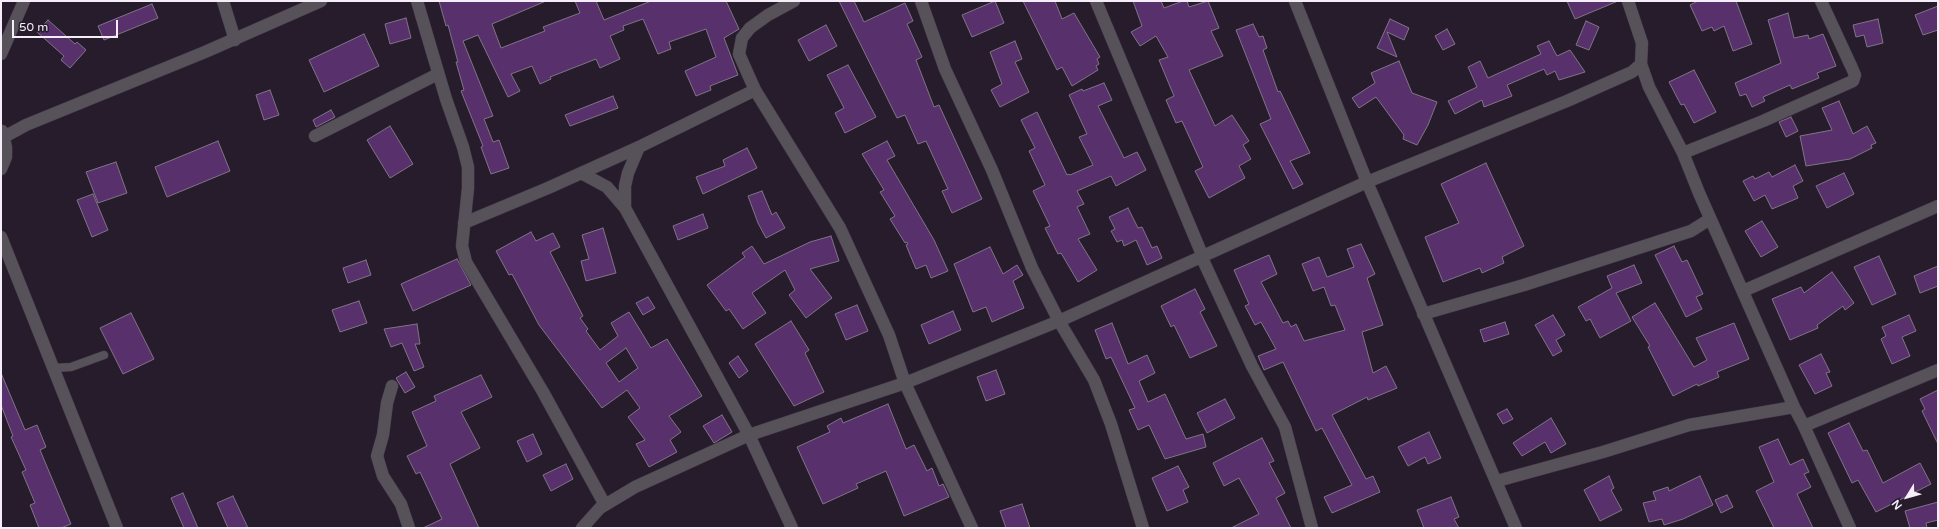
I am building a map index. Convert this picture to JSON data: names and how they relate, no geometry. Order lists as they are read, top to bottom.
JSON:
{
  "scale_bar": "50 m",
  "north": "bottom left"
}
